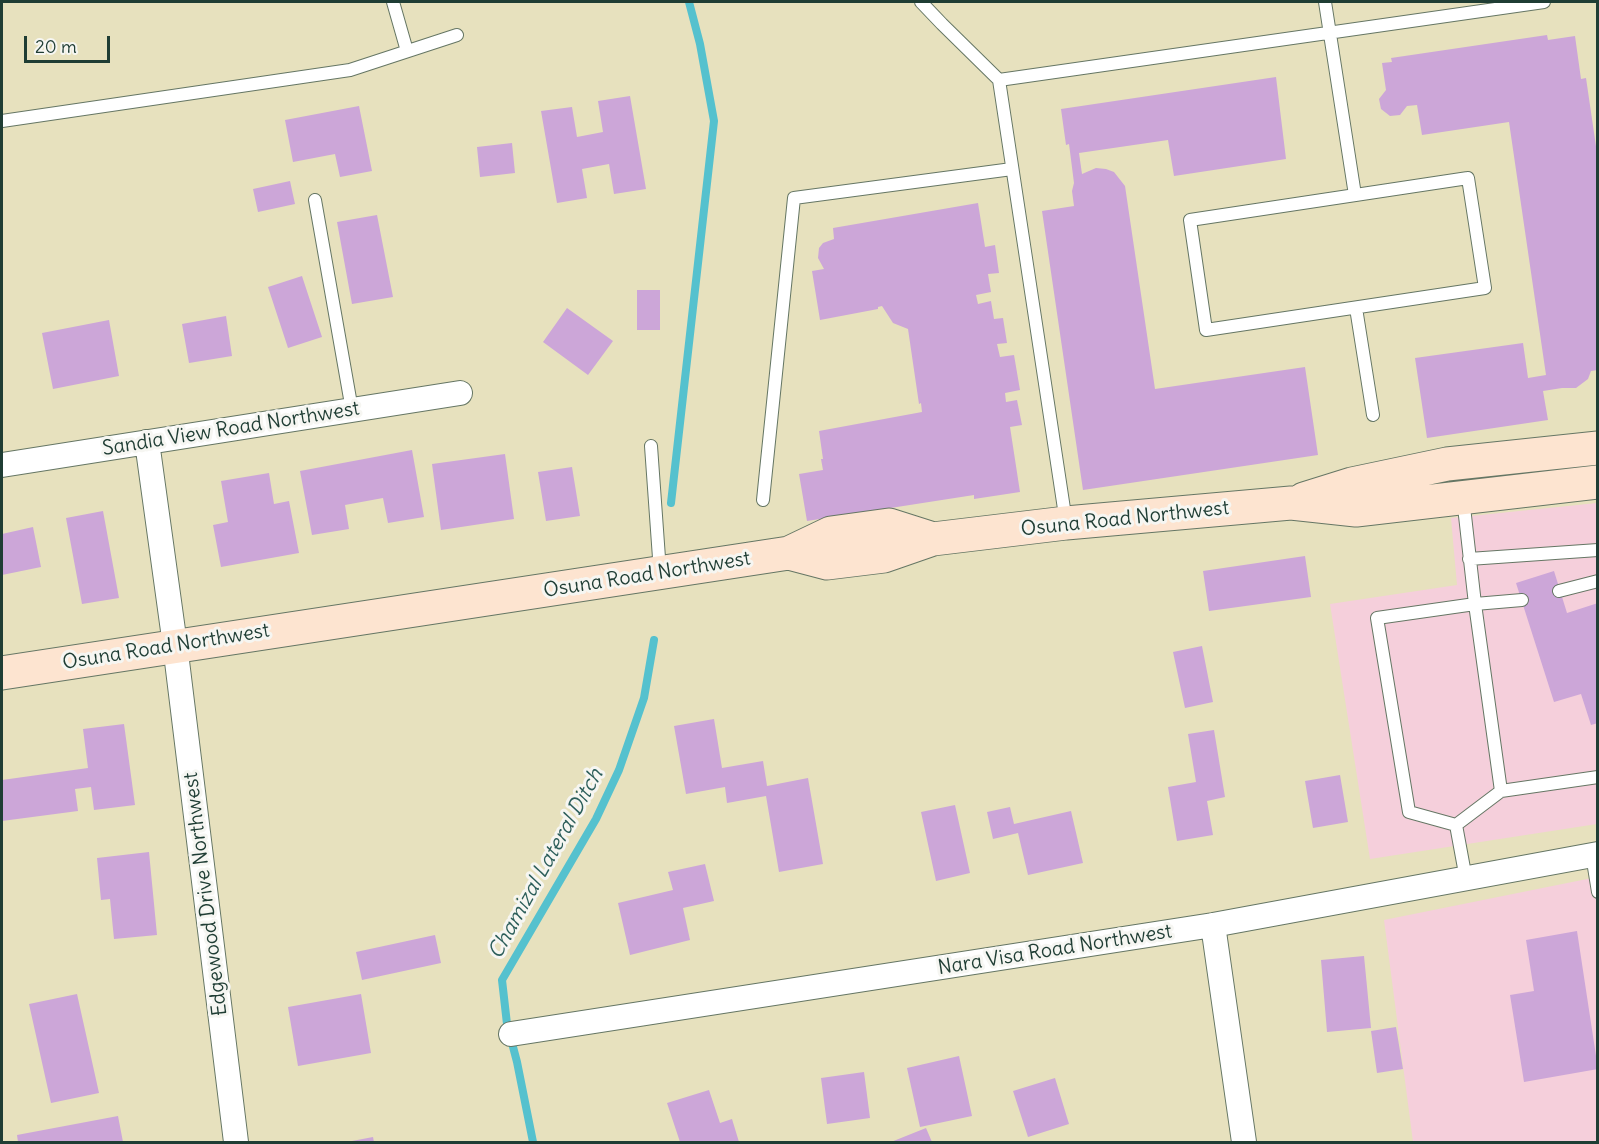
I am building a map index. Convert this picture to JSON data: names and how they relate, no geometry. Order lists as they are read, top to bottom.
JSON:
{
  "streets": {
    "main road": ["Osuna Road Northwest"],
    "street": ["Sandia View Road Northwest", "Edgewood Drive Northwest", "Nara Visa Road Northwest"]
  },
  "crossings": [
    ["Sandia View Road Northwest", "Edgewood Drive Northwest"],
    ["Osuna Road Northwest", "Edgewood Drive Northwest"]
  ],
  "water": ["Chamizal Lateral Ditch"],
  "scale_bar": "20 m"
}
